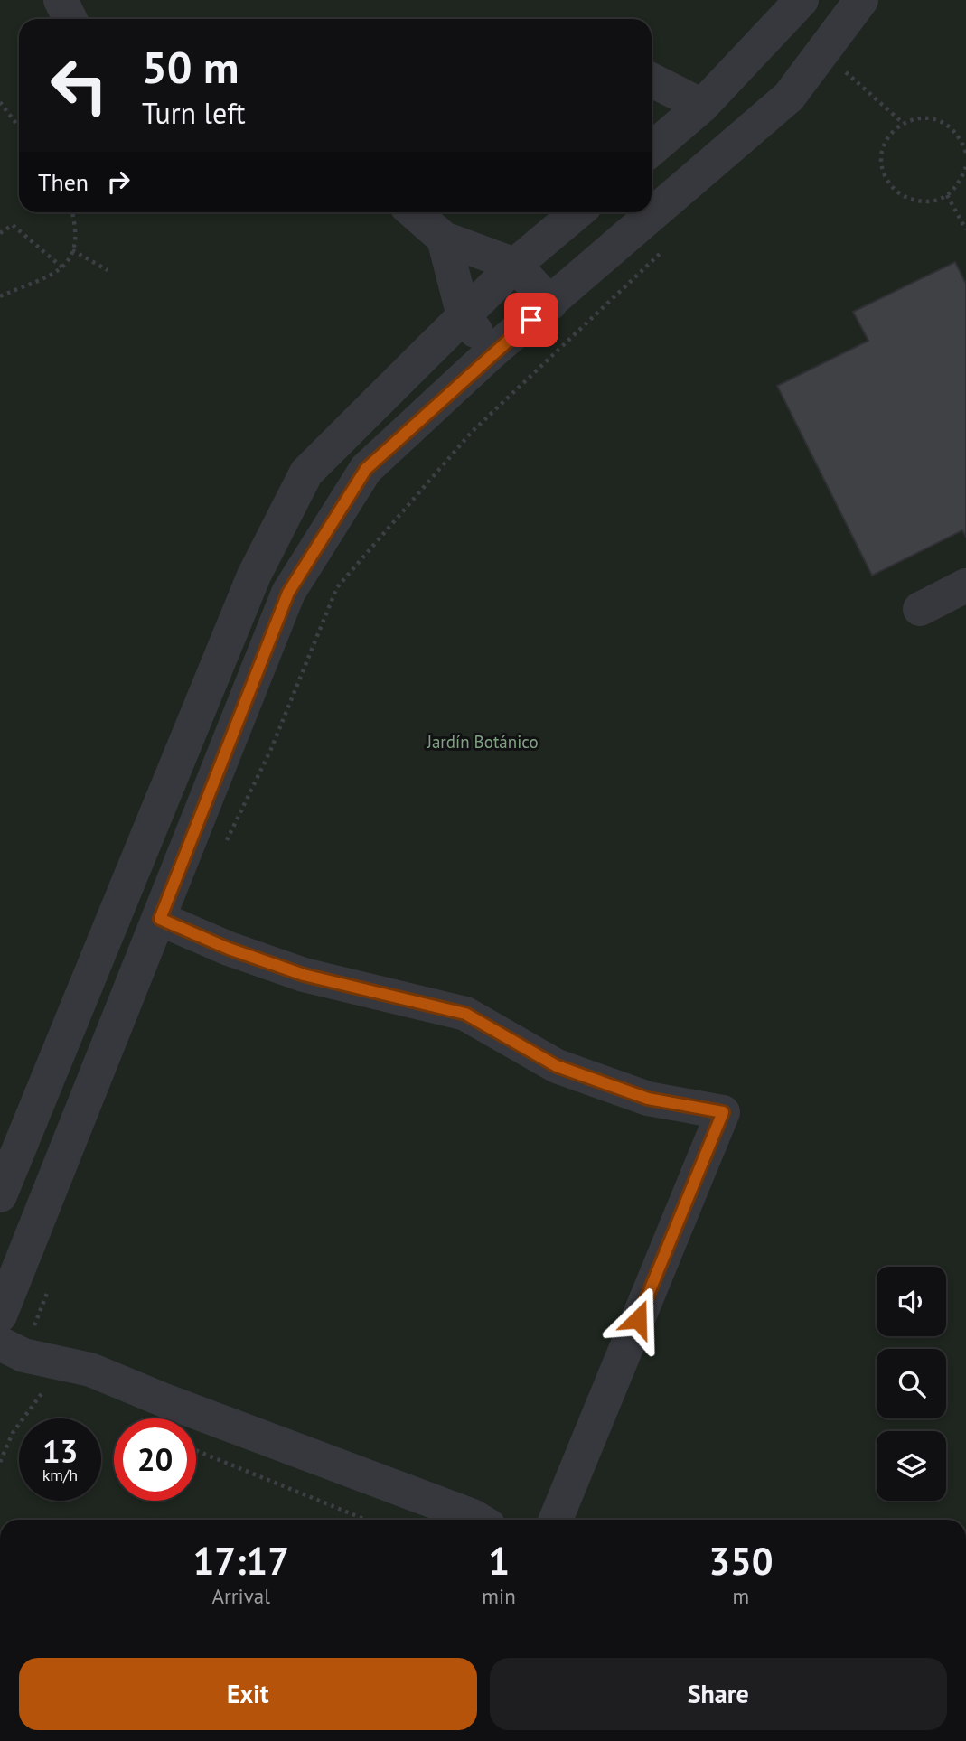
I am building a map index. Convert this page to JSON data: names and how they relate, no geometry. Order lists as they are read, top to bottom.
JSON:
{
  "parks": ["Jardín Botánico"],
  "page": {
    "turn": ["50 m", "Turn left"],
    "then": "Then",
    "speed": "13 km/h",
    "limit": "20",
    "eta": [
      "17:17",
      "Arrival",
      "1",
      "min",
      "350",
      "m"
    ],
    "buttons": ["Exit", "Share"]
  }
}
